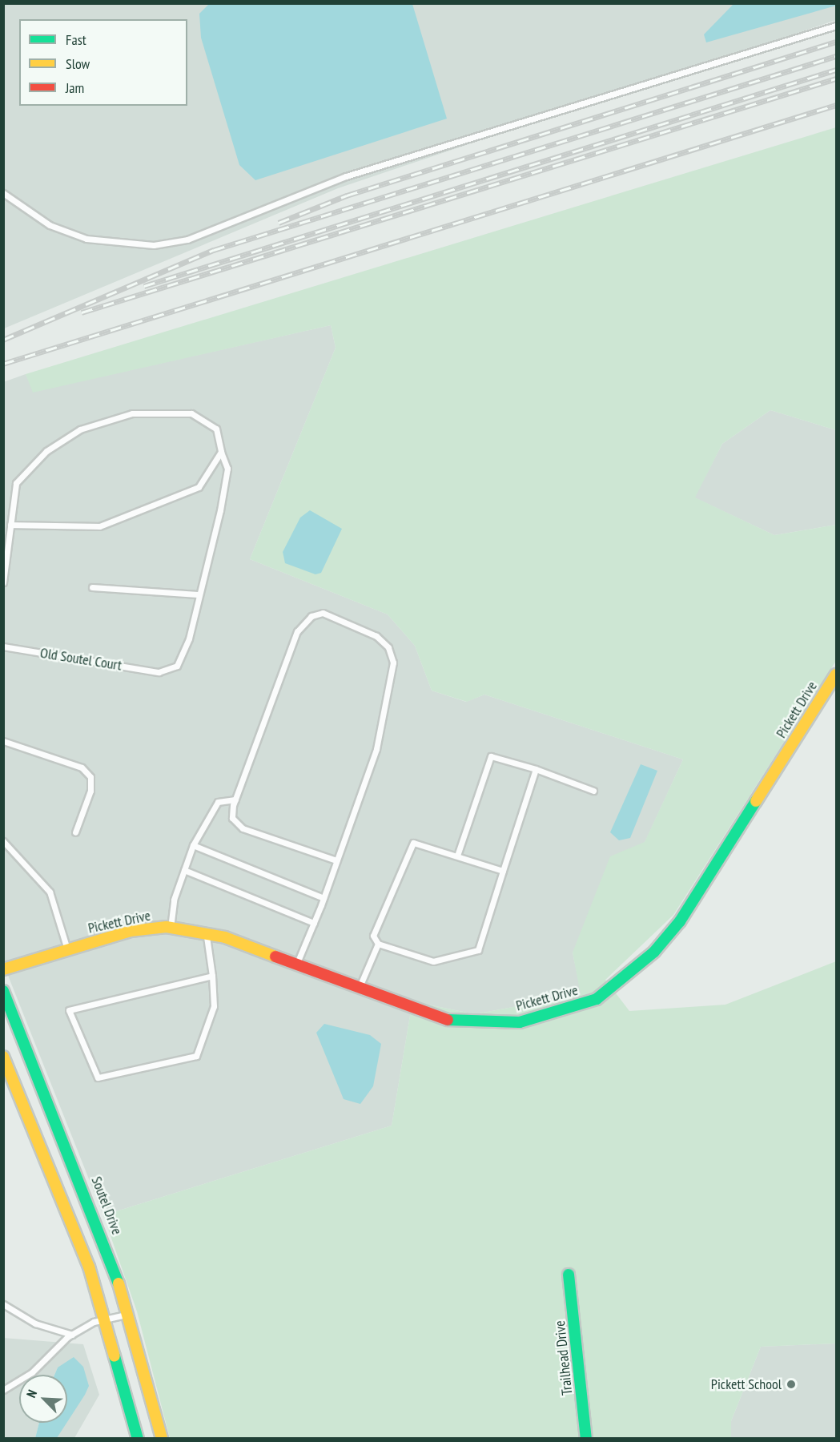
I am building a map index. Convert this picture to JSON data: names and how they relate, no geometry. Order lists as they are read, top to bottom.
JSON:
{
  "streets": {
    "street": ["Pickett Drive", "Soutel Drive", "Trailhead Drive"],
    "lane": ["Old Soutel Court"]
  },
  "places": ["Pickett School"],
  "legend": ["Fast", "Slow", "Jam"],
  "north": "top left"
}
